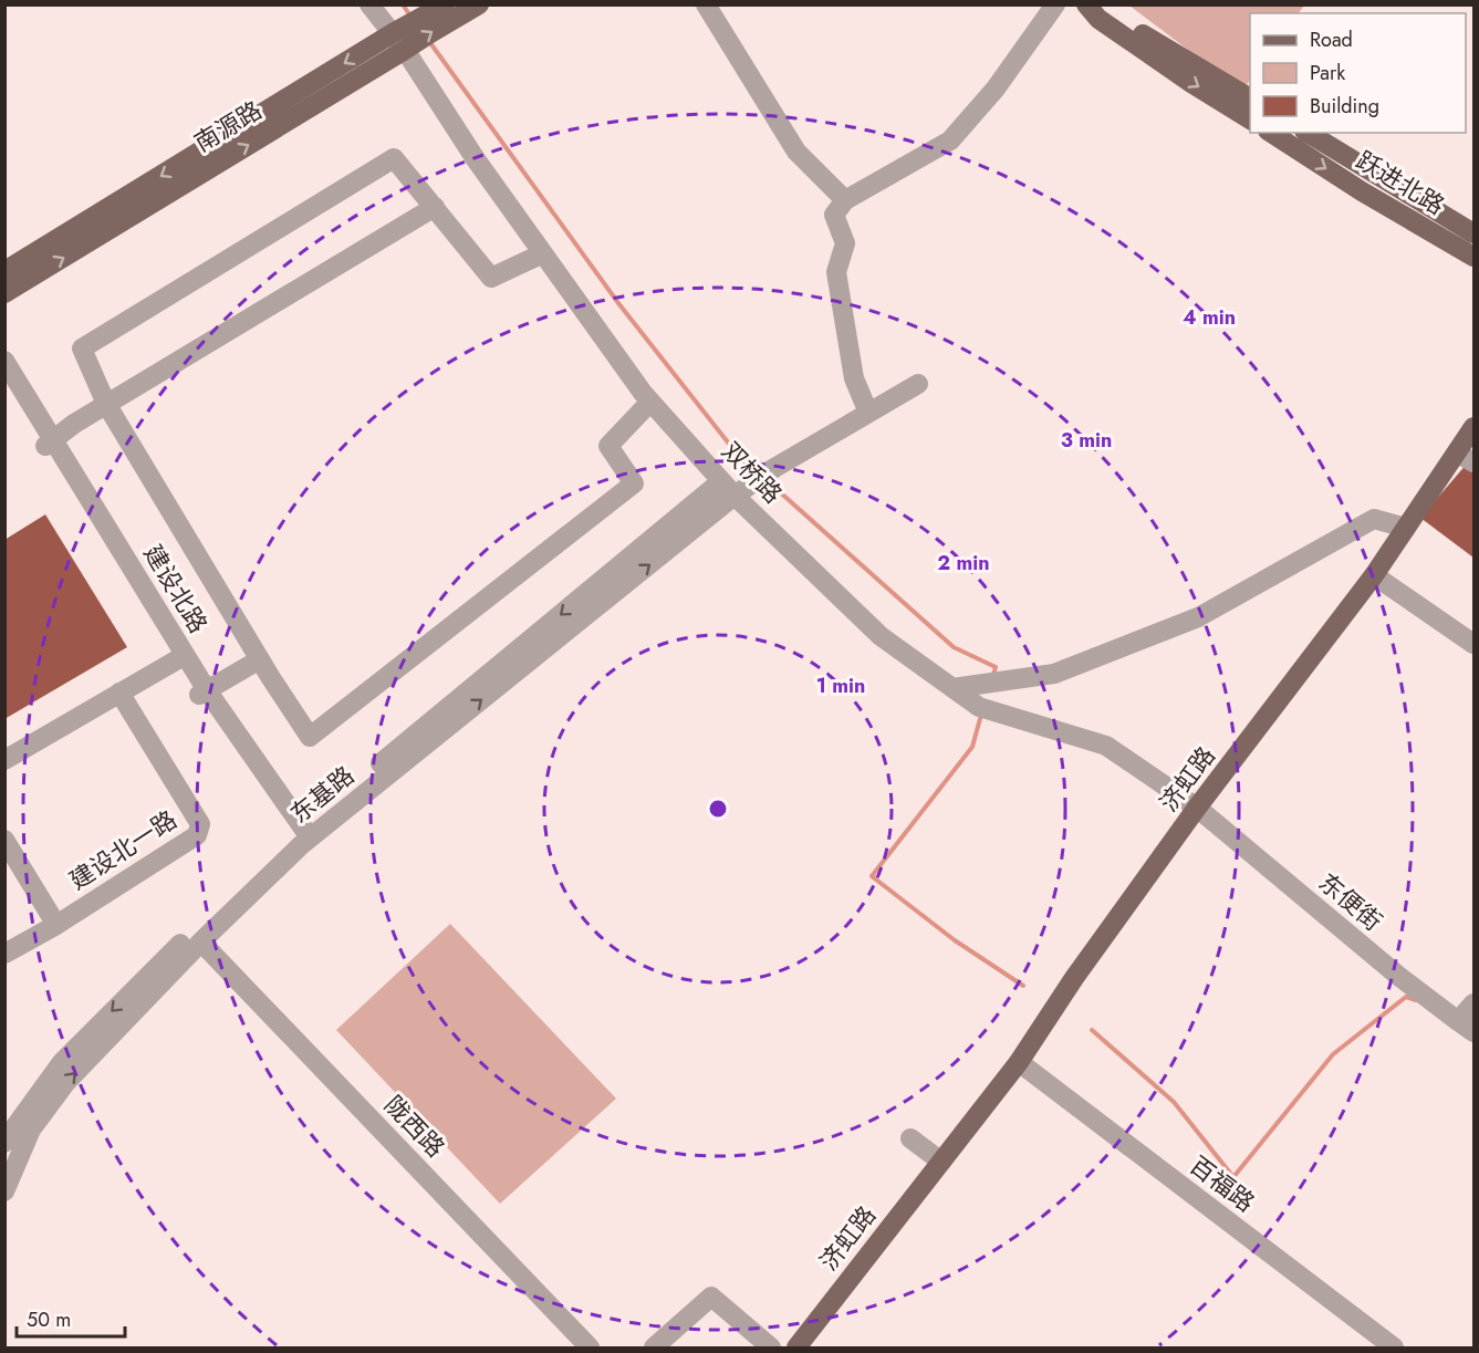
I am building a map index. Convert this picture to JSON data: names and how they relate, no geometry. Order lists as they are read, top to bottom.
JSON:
{
  "streets": {
    "main road": ["南源路", "跃进北路", "济虹路"],
    "street": [
      "双桥路",
      "建设北路",
      "东基路",
      "建设北一路",
      "东便街",
      "陇西路",
      "百福路"
    ]
  },
  "crossings": [
    ["南源路", "双桥路"],
    ["双桥路", "济虹路"],
    ["双桥路", "东基路"],
    ["双桥路", "东便街"],
    ["建设北路", "东基路"],
    ["济虹路", "东便街"],
    ["济虹路", "百福路"],
    ["东基路", "陇西路"]
  ],
  "legend": ["Road", "Park", "Building"],
  "scale_bar": "50 m",
  "rings": [
    "4 min",
    "3 min",
    "2 min",
    "1 min"
  ]
}
